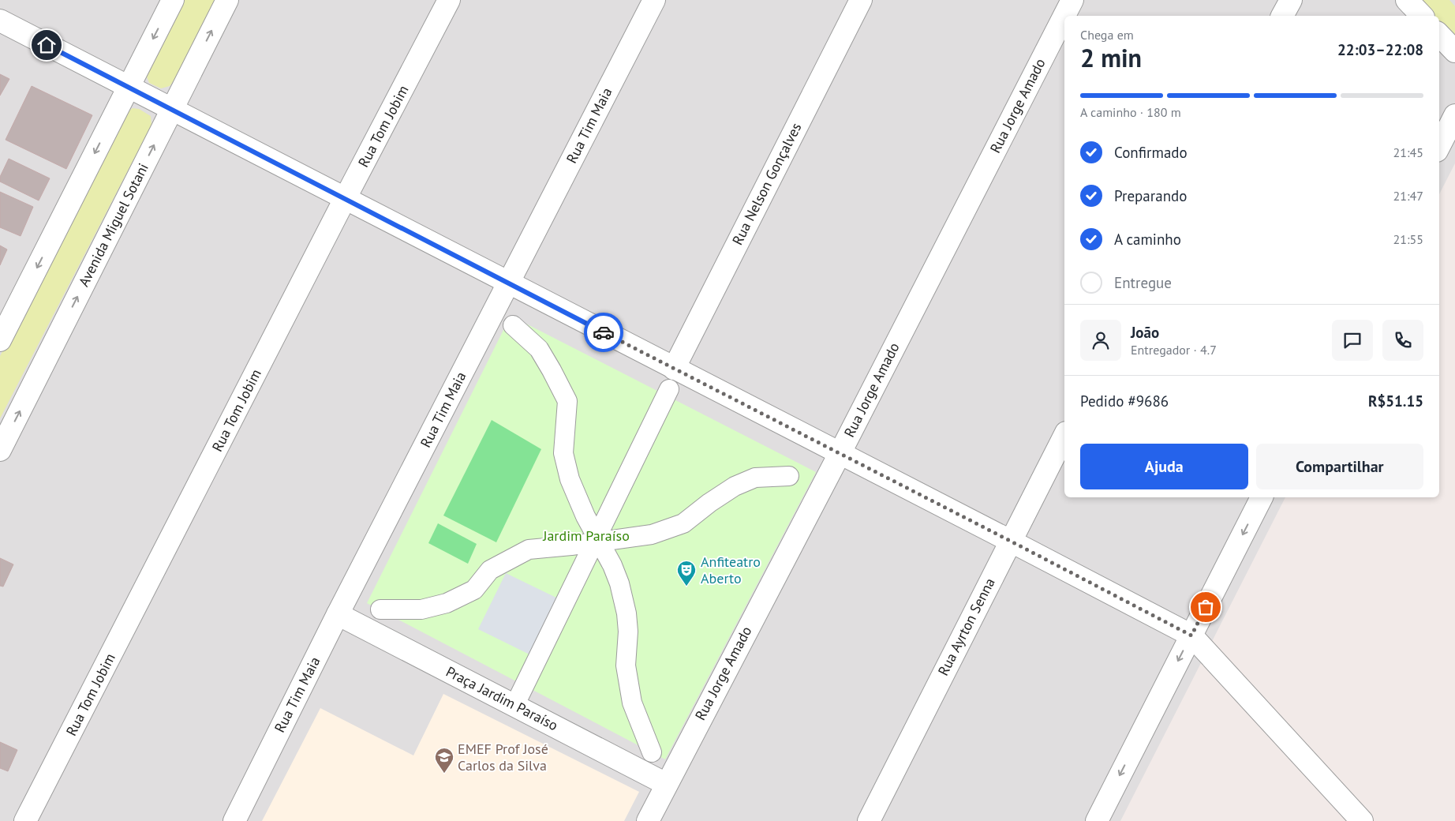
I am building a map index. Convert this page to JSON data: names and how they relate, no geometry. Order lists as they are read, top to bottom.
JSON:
{
  "streets": {
    "street": [
      "Rua Jorge Amado",
      "Rua Tim Maia",
      "Rua Tom Jobim",
      "Rua Nelson Gonçalves",
      "Avenida Miguel Sotani",
      "Rua Ayrton Senna",
      "Praça Jardim Paraíso"
    ]
  },
  "crossings": [
    ["Rua Jorge Amado", "Praça Jardim Paraíso"],
    ["Rua Tim Maia", "Praça Jardim Paraíso"]
  ],
  "parks": ["Jardim Paraíso"],
  "places": {
    "theatre": ["Anfiteatro Aberto"],
    "school or university": ["EMEF Prof José Carlos da Silva"]
  },
  "page": {
    "heading": ["2 min", "Chega em", "22:03–22:08"],
    "panel": [
      "João",
      "Entregador · 4.7",
      "Pedido #9686",
      "R$51.15"
    ],
    "bar": "A caminho · 180 m",
    "list": [
      ["Confirmado", "21:45"],
      ["Preparando", "21:47"],
      ["A caminho", "21:55"],
      "Entregue"
    ],
    "buttons": ["Ajuda", "Compartilhar"]
  }
}
